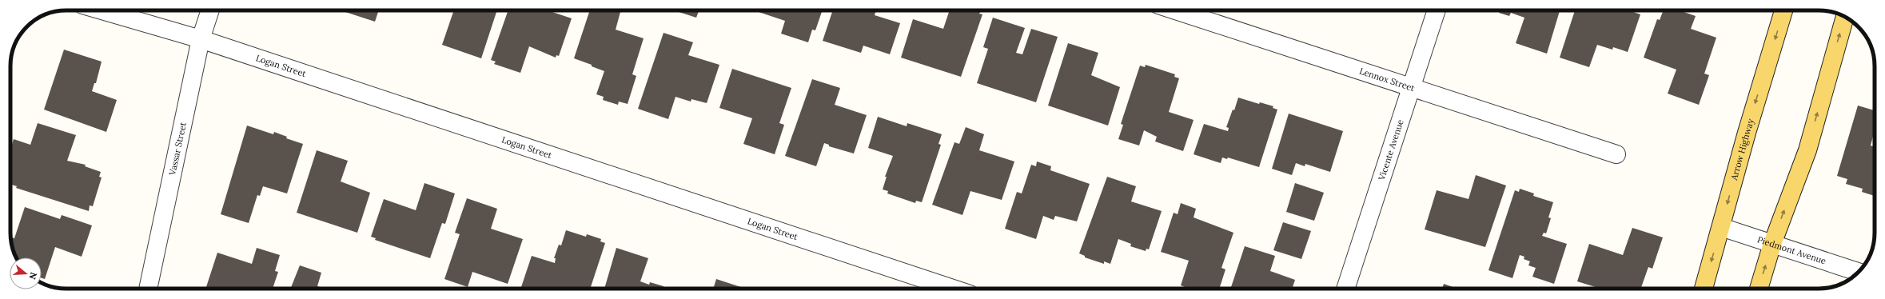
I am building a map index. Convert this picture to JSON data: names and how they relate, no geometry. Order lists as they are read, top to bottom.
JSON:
{
  "streets": {
    "main road": ["Arrow Highway"],
    "street": [
      "Logan Street",
      "Lennox Street",
      "Vassar Street",
      "Vicente Avenue",
      "Piedmont Avenue"
    ]
  },
  "crossings": [
    ["Logan Street", "Vassar Street"],
    ["Lennox Street", "Vicente Avenue"],
    ["Arrow Highway", "Piedmont Avenue"]
  ],
  "north": "right"
}
